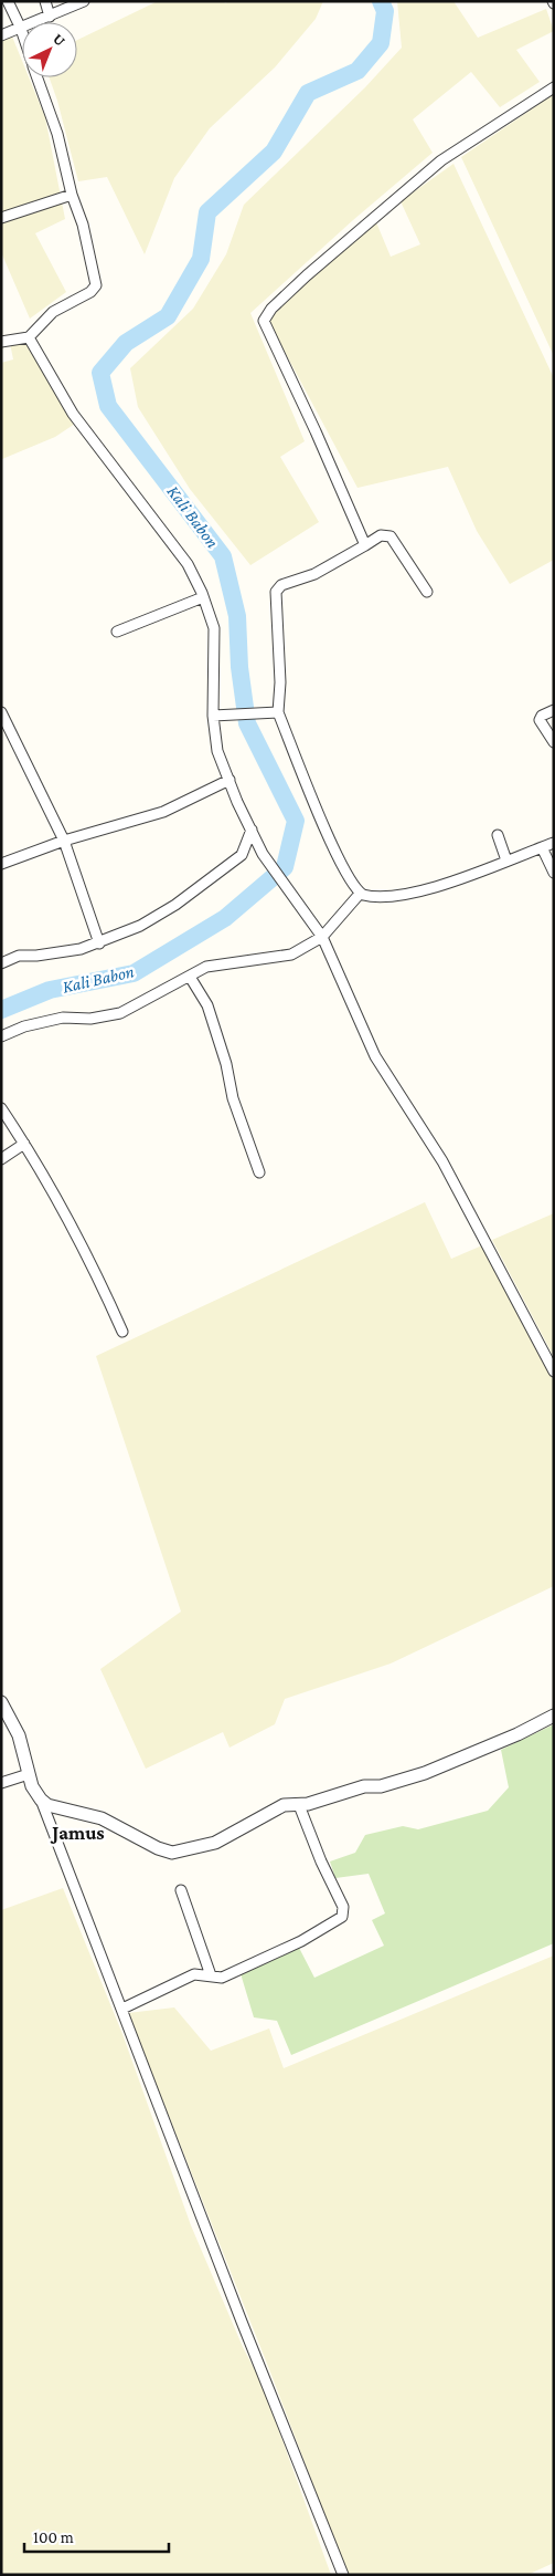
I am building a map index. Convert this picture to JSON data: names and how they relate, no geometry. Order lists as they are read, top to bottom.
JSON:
{
  "districts": ["Jamus"],
  "water": ["Kali Babon"],
  "scale_bar": "100 m",
  "north": "top right"
}
